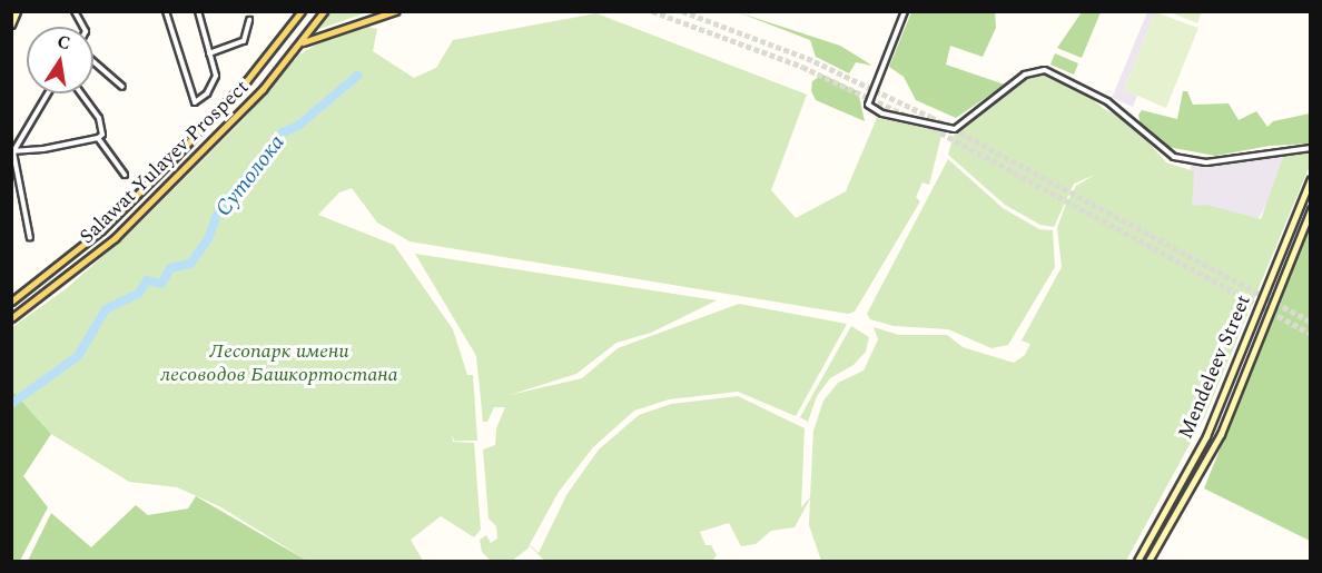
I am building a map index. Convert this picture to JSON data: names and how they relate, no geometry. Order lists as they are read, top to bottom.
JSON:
{
  "streets": {
    "main road": ["Salawat Yulayev Prospect", "Mendeleev Street"]
  },
  "water": ["Сутолока"],
  "parks": ["Лесопарк имени лесоводов Башкортостана"],
  "north": "top"
}
